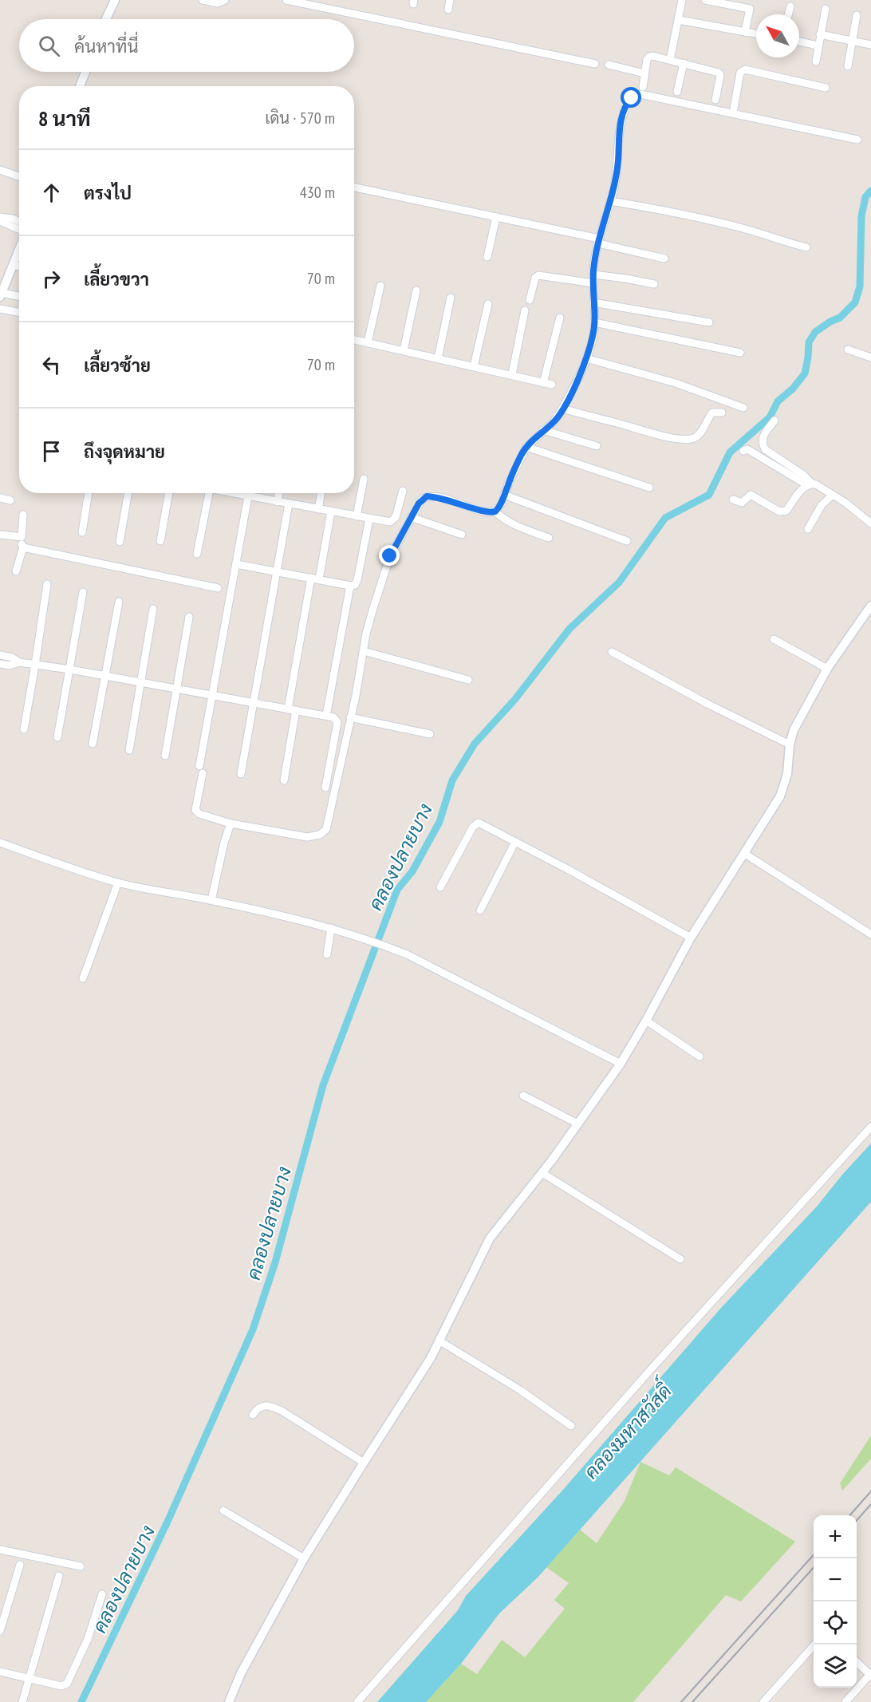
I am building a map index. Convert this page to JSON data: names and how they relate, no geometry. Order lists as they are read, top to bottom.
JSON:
{
  "water": ["คลองปลายบาง", "คลองมหาสวัสดิ์"],
  "north": "top left",
  "page": {
    "search": "ค้นหาที่นี่",
    "heading": ["8 นาที", "เดิน · 570 m"],
    "list": [
      ["ตรงไป", "430 m"],
      ["เลี้ยวขวา", "70 m"],
      ["เลี้ยวซ้าย", "70 m"],
      "ถึงจุดหมาย"
    ],
    "map_buttons": ["+", "−"]
  }
}
